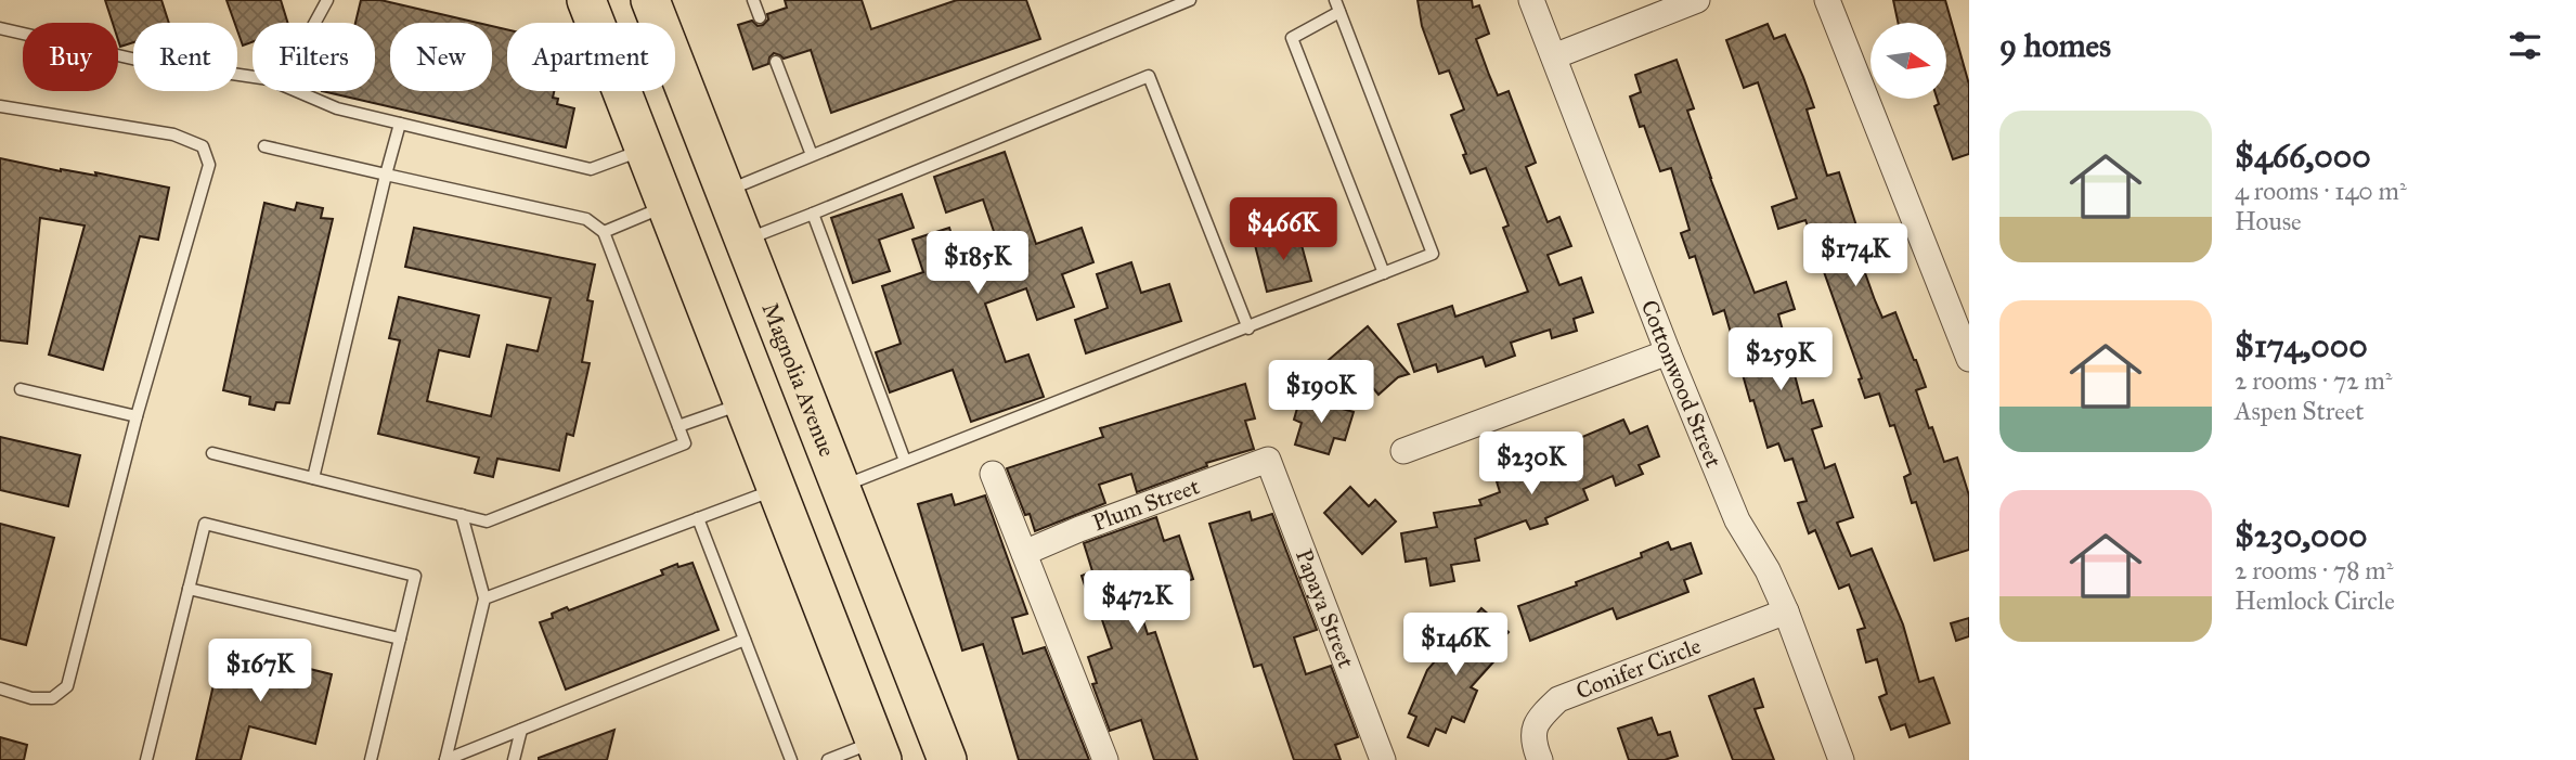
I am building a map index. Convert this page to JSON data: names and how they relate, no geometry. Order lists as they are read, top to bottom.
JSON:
{
  "streets": {
    "main road": ["Magnolia Avenue"],
    "street": [
      "Cottonwood Street",
      "Plum Street",
      "Papaya Street",
      "Conifer Circle"
    ]
  },
  "crossings": [
    ["Cottonwood Street", "Conifer Circle"],
    ["Plum Street", "Papaya Street"]
  ],
  "north": "right",
  "page": {
    "heading": "9 homes",
    "chip": [
      "Buy",
      "Rent",
      "Filters",
      "New",
      "Apartment"
    ],
    "list": [
      {
        "name": "$466,000",
        "note": "4 rooms · 140 m² · House"
      },
      {
        "name": "$174,000",
        "note": "2 rooms · 72 m² · Aspen Street"
      },
      {
        "name": "$230,000",
        "note": "2 rooms · 78 m² · Hemlock Circle"
      }
    ],
    "price": [
      "$466K",
      "$174K",
      "$185K",
      "$259K",
      "$190K",
      "$230K",
      "$472K",
      "$146K",
      "$167K"
    ]
  }
}
